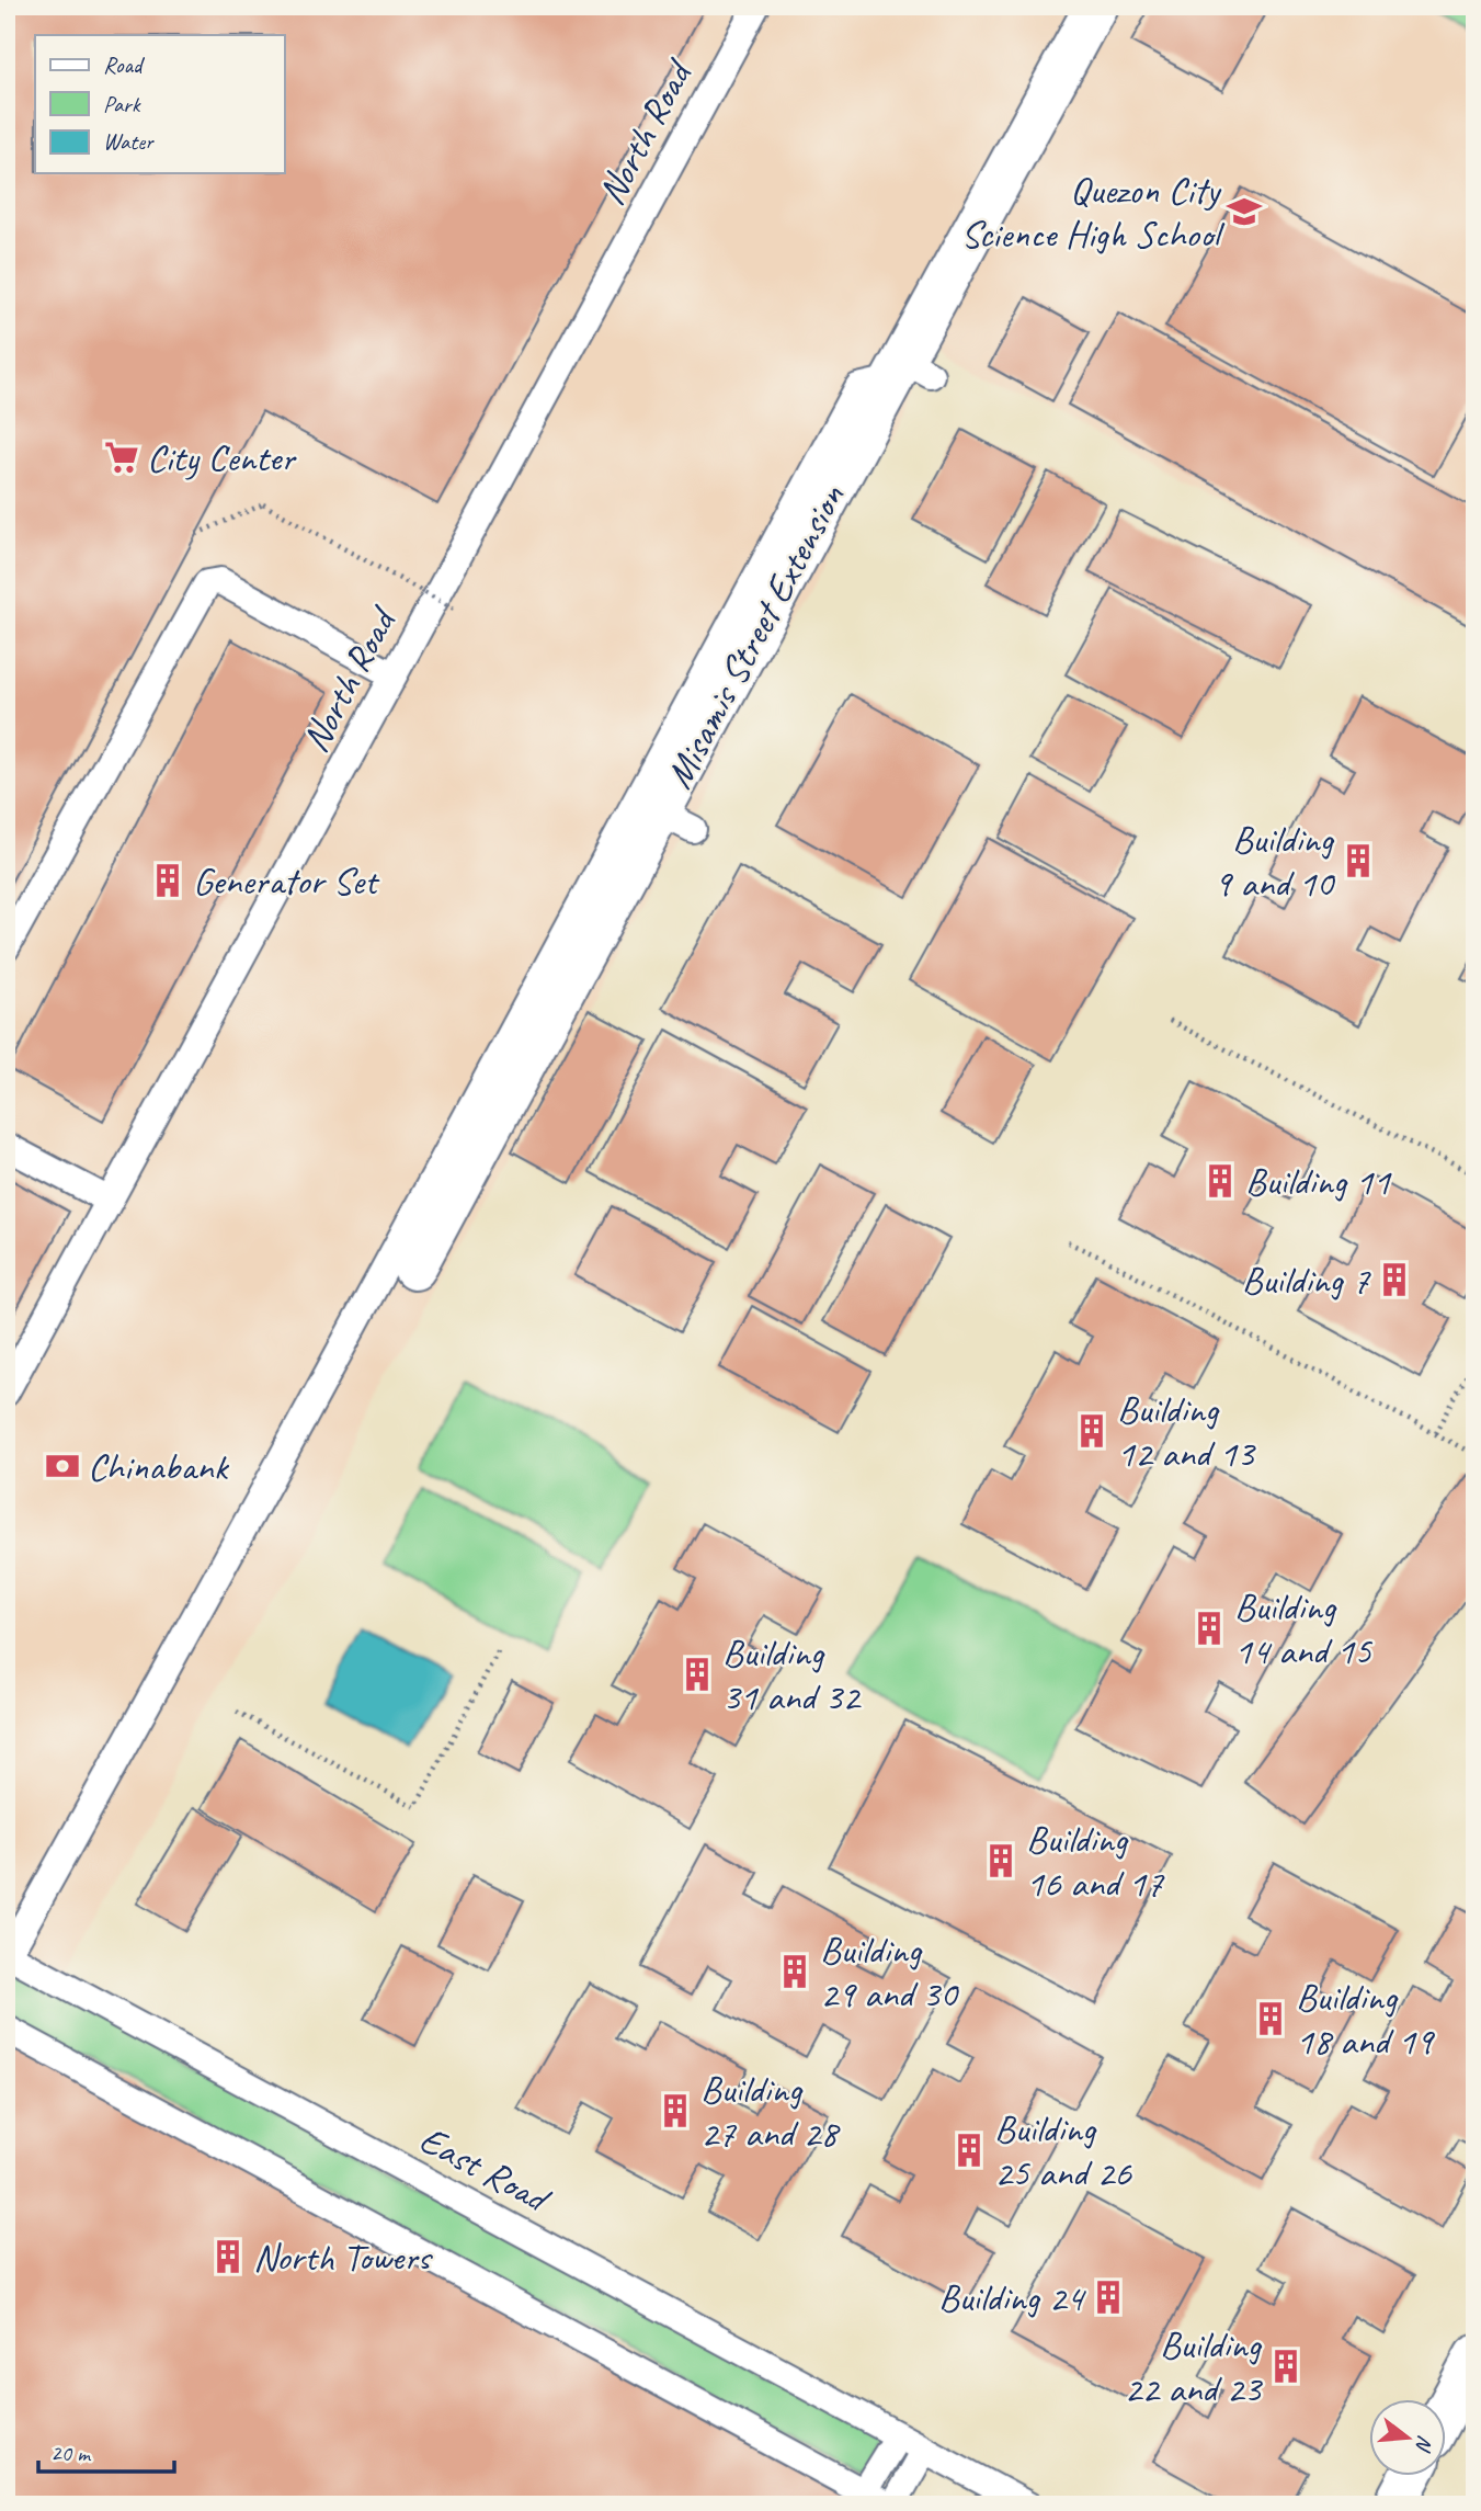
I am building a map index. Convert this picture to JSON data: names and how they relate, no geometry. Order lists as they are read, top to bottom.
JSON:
{
  "streets": {
    "street": ["Misamis Street Extension"],
    "lane": ["North Road", "East Road"]
  },
  "places": {
    "school or university": ["Quezon City Science High School"],
    "supermarket": ["City Center"],
    "building": [
      "Building 9 and 10",
      "Generator Set",
      "Building 11",
      "Building 7",
      "Building 12 and 13",
      "Building 14 and 15",
      "Building 31 and 32",
      "Building 16 and 17",
      "Building 29 and 30",
      "Building 18 and 19",
      "Building 27 and 28",
      "Building 25 and 26",
      "North Towers",
      "Building 24",
      "Building 22 and 23"
    ],
    "bank": ["Chinabank"]
  },
  "legend": ["Road", "Park", "Water"],
  "scale_bar": "20 m",
  "north": "right"
}
